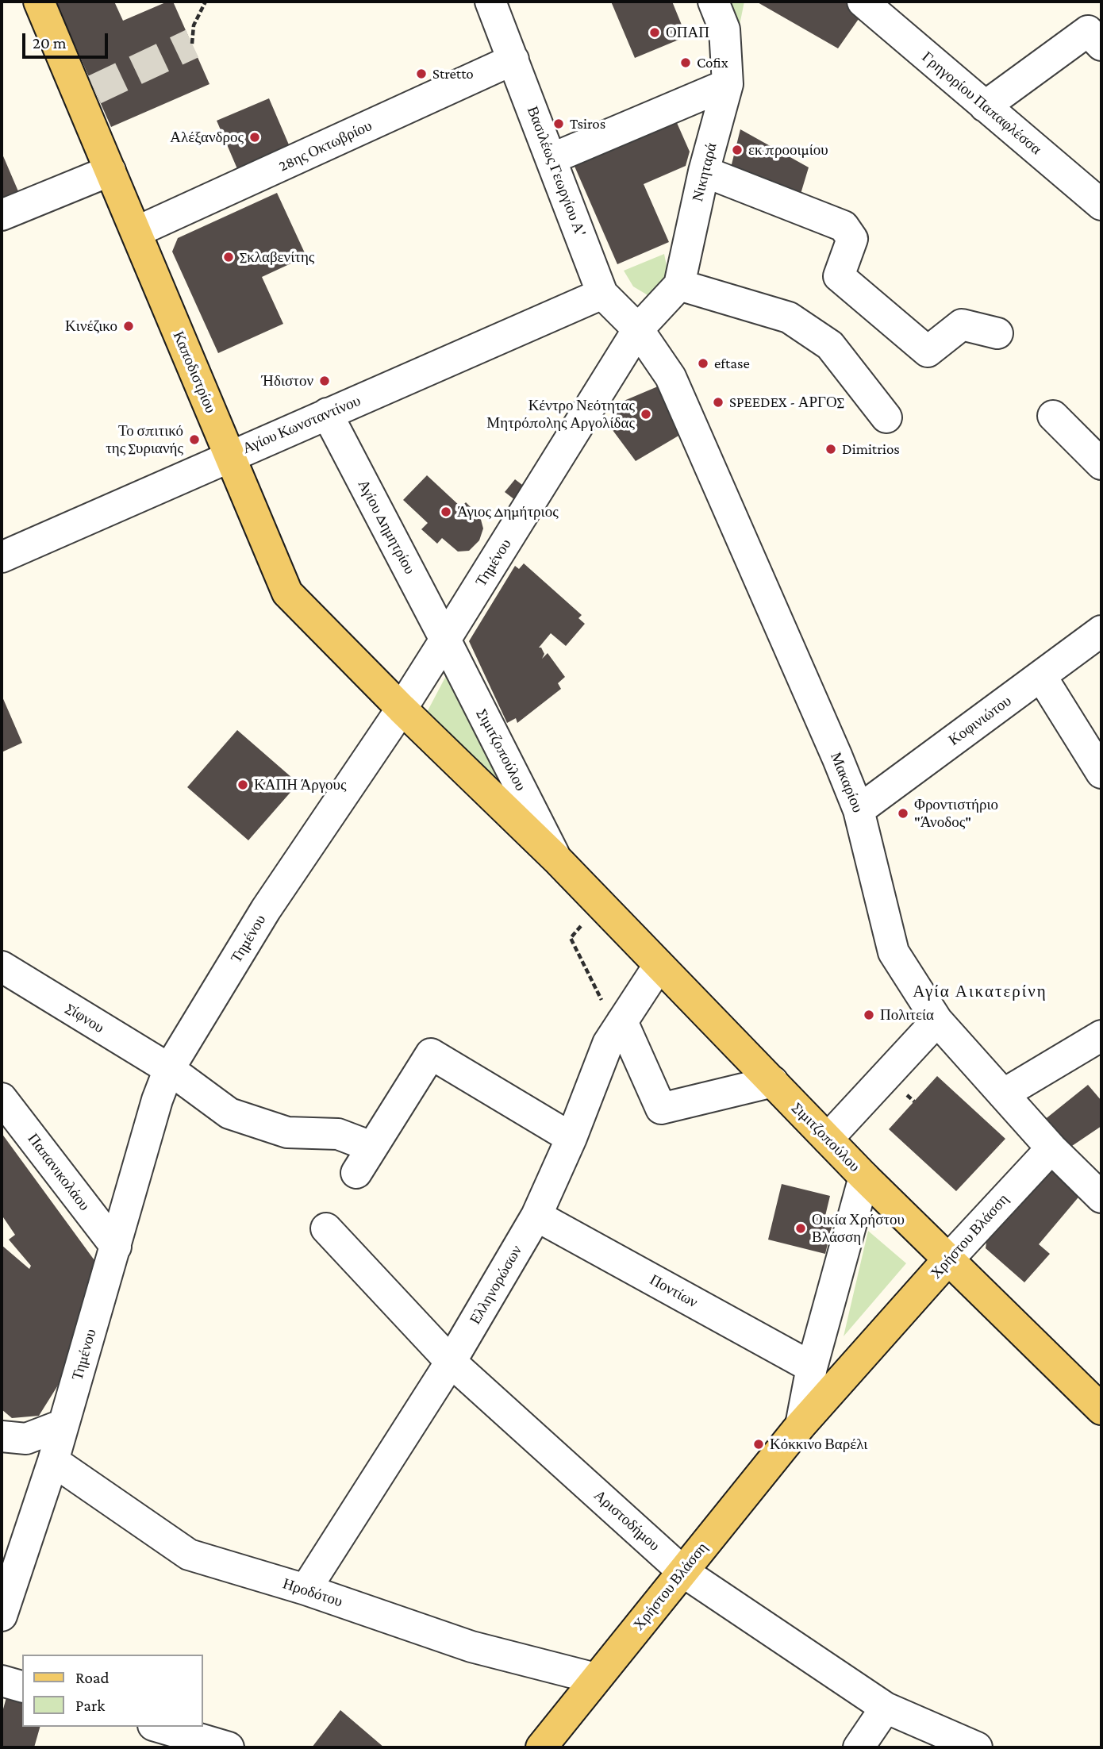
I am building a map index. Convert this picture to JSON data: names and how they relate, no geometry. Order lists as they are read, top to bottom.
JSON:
{
  "streets": {
    "main road": ["Καποδιστρίου", "Σιμιτζοπούλου", "Χρήστου Βλάσση"],
    "street": [
      "Γρηγορίου Παπαφλέσσα",
      "28ης Οκτωβρίου",
      "Βασιλέως Γεωργίου Α'",
      "Νικηταρά",
      "Αγίου Κωνσταντίνου",
      "Αγίου Δημητρίου",
      "Τημένου",
      "Κοφινιώτου",
      "Μακαρίου",
      "Σίφνου",
      "Παπανικολάου",
      "Ελληνορώσων",
      "Ποντίων",
      "Αριστοδήμου",
      "Ηροδότου"
    ]
  },
  "crossings": [
    ["28ης Οκτωβρίου", "Βασιλέως Γεωργίου Α'"],
    ["28ης Οκτωβρίου", "Καποδιστρίου"],
    ["Βασιλέως Γεωργίου Α'", "Αγίου Κωνσταντίνου"],
    ["Βασιλέως Γεωργίου Α'", "Τημένου"],
    ["Βασιλέως Γεωργίου Α'", "Μακαρίου"],
    ["Καποδιστρίου", "Αγίου Κωνσταντίνου"],
    ["Καποδιστρίου", "Τημένου"],
    ["Καποδιστρίου", "Σιμιτζοπούλου"],
    ["Αγίου Κωνσταντίνου", "Αγίου Δημητρίου"],
    ["Αγίου Δημητρίου", "Τημένου"],
    ["Αγίου Δημητρίου", "Σιμιτζοπούλου"],
    ["Τημένου", "Σιμιτζοπούλου"],
    ["Τημένου", "Μακαρίου"],
    ["Τημένου", "Σίφνου"],
    ["Τημένου", "Παπανικολάου"],
    ["Τημένου", "Ηροδότου"],
    ["Κοφινιώτου", "Μακαρίου"],
    ["Σιμιτζοπούλου", "Χρήστου Βλάσση"],
    ["Σιμιτζοπούλου", "Ελληνορώσων"],
    ["Μακαρίου", "Χρήστου Βλάσση"],
    ["Χρήστου Βλάσση", "Ποντίων"],
    ["Χρήστου Βλάσση", "Αριστοδήμου"],
    ["Χρήστου Βλάσση", "Ηροδότου"],
    ["Ελληνορώσων", "Ποντίων"],
    ["Ελληνορώσων", "Αριστοδήμου"],
    ["Ελληνορώσων", "Ηροδότου"]
  ],
  "districts": ["Αγία Αικατερίνη"],
  "places": [
    "ΟΠΑΠ",
    "Cofix",
    "Stretto",
    "Tsiros",
    "Αλέξανδρος",
    "εκ προοιμίου",
    "Σκλαβενίτης",
    "Κινέζικο",
    "eftase",
    "Ήδιστον",
    "SPEEDEX - ΑΡΓΟΣ",
    "Κέντρο Νεότητας Μητρόπολης Αργολίδας",
    "Το σπιτικό της Συριανής",
    "Dimitrios",
    "Άγιος Δημήτριος",
    "ΚΑΠΗ Άργους",
    "Φροντιστήριο \"Άνοδος\"",
    "Πολιτεία",
    "Οικία Χρήστου Βλάσση",
    "Κόκκινο Βαρέλι"
  ],
  "legend": ["Road", "Park"],
  "scale_bar": "20 m"
}
